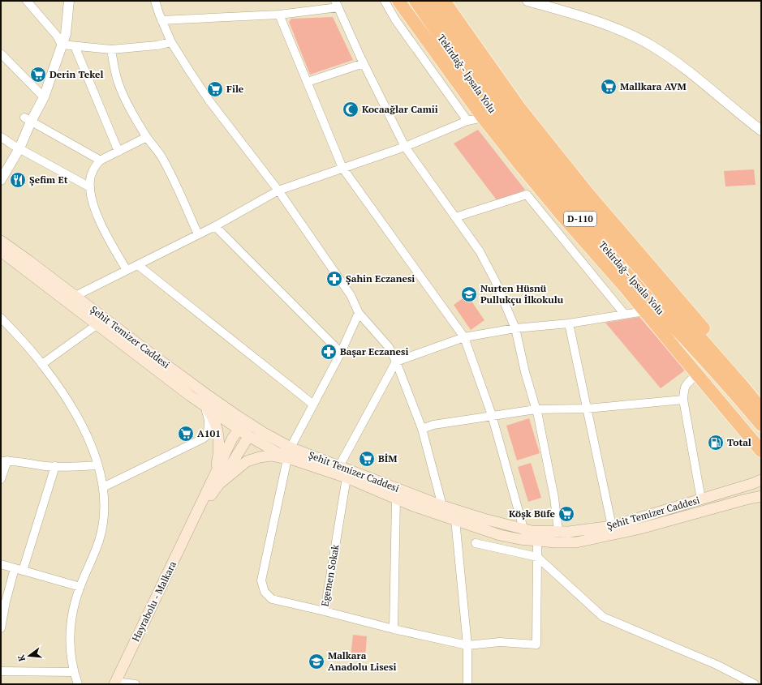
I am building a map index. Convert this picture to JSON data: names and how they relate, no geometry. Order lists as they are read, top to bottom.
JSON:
{
  "streets": {
    "highway": ["Tekirdağ - İpsala Yolu", "D-110"],
    "main road": ["Şehit Temizer Caddesi", "Hayrabolu - Malkara"],
    "street": ["Egemen Sokak"]
  },
  "crossings": [
    ["Şehit Temizer Caddesi", "Egemen Sokak"]
  ],
  "places": {
    "supermarket": [
      "Derin Tekel",
      "Mallkara AVM",
      "File",
      "A101",
      "BİM",
      "Köşk Büfe"
    ],
    "mosque": ["Kocaağlar Camii"],
    "restaurant": ["Şefim Et"],
    "pharmacy": ["Şahin Eczanesi", "Başar Eczanesi"],
    "school or university": ["Nurten Hüsnü Pullukçu İlkokulu", "Malkara Anadolu Lisesi"],
    "fuel station": ["Total"]
  },
  "north": "left"
}
